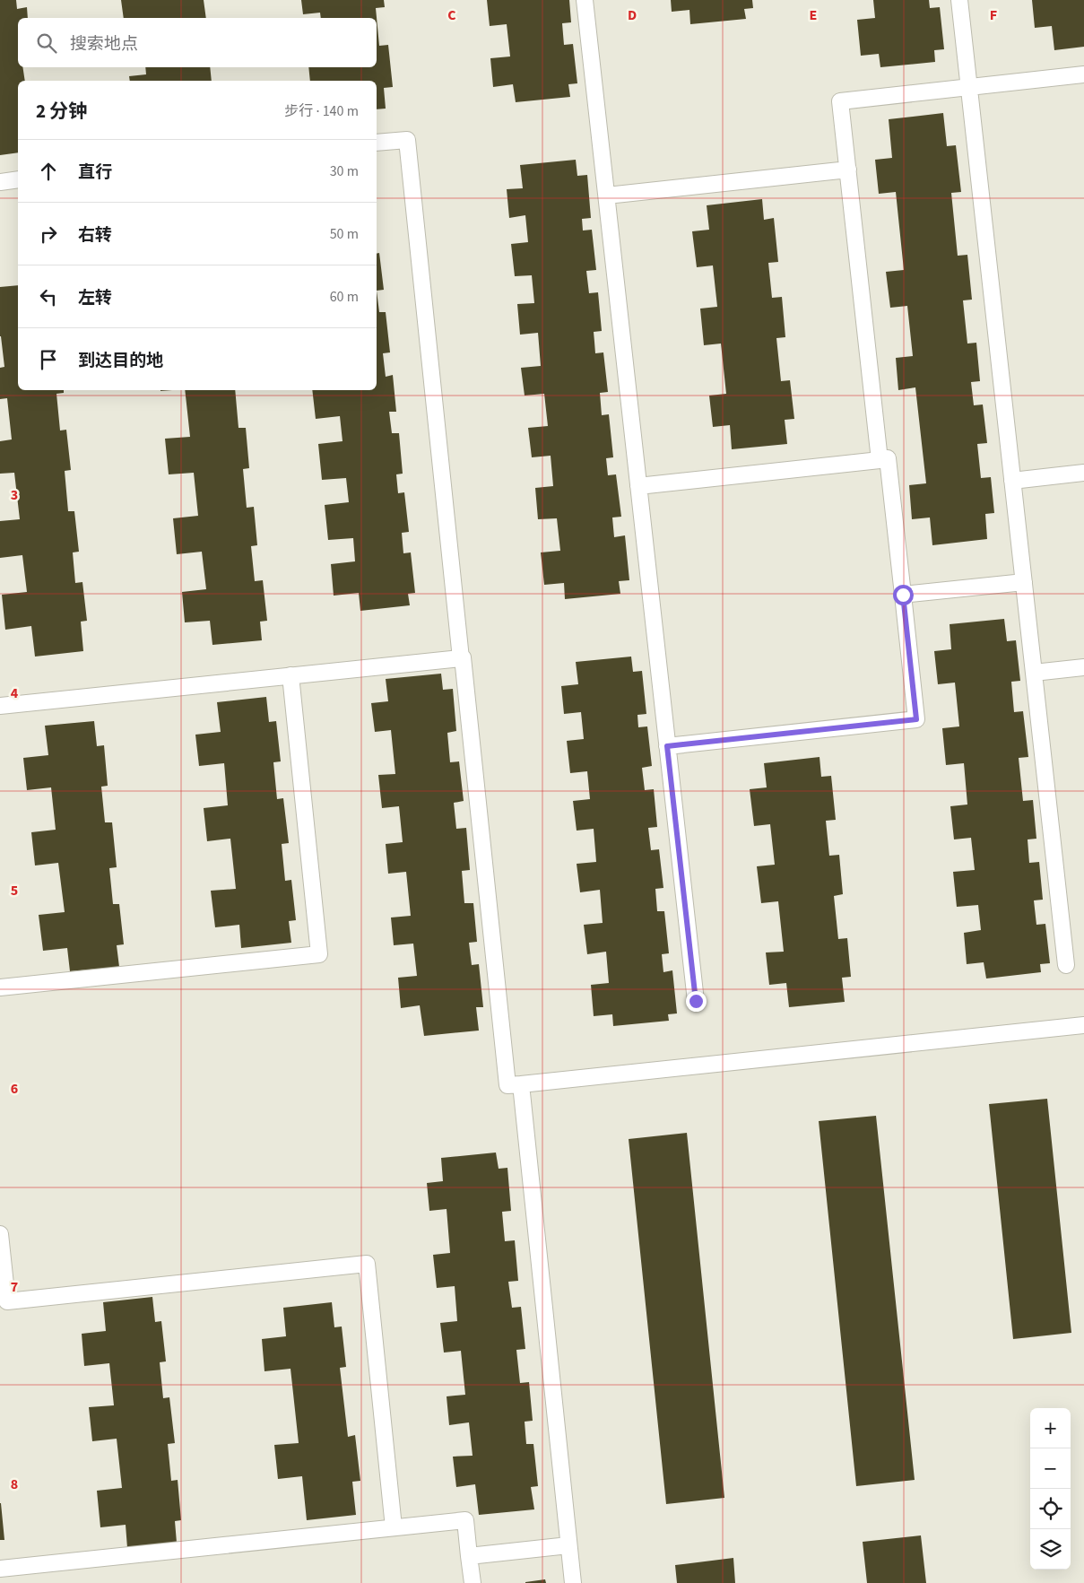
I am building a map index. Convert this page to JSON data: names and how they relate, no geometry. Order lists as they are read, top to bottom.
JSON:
{
  "page": {
    "search": "搜索地点",
    "heading": ["2 分钟", "步行 · 140 m"],
    "list": [
      ["直行", "30 m"],
      ["右转", "50 m"],
      ["左转", "60 m"],
      "到达目的地"
    ],
    "map_buttons": ["+", "−"]
  },
  "grid": {
    "columns": [
      "C",
      "D",
      "E",
      "F"
    ],
    "rows": [
      "3",
      "4",
      "5",
      "6",
      "7",
      "8"
    ]
  }
}
